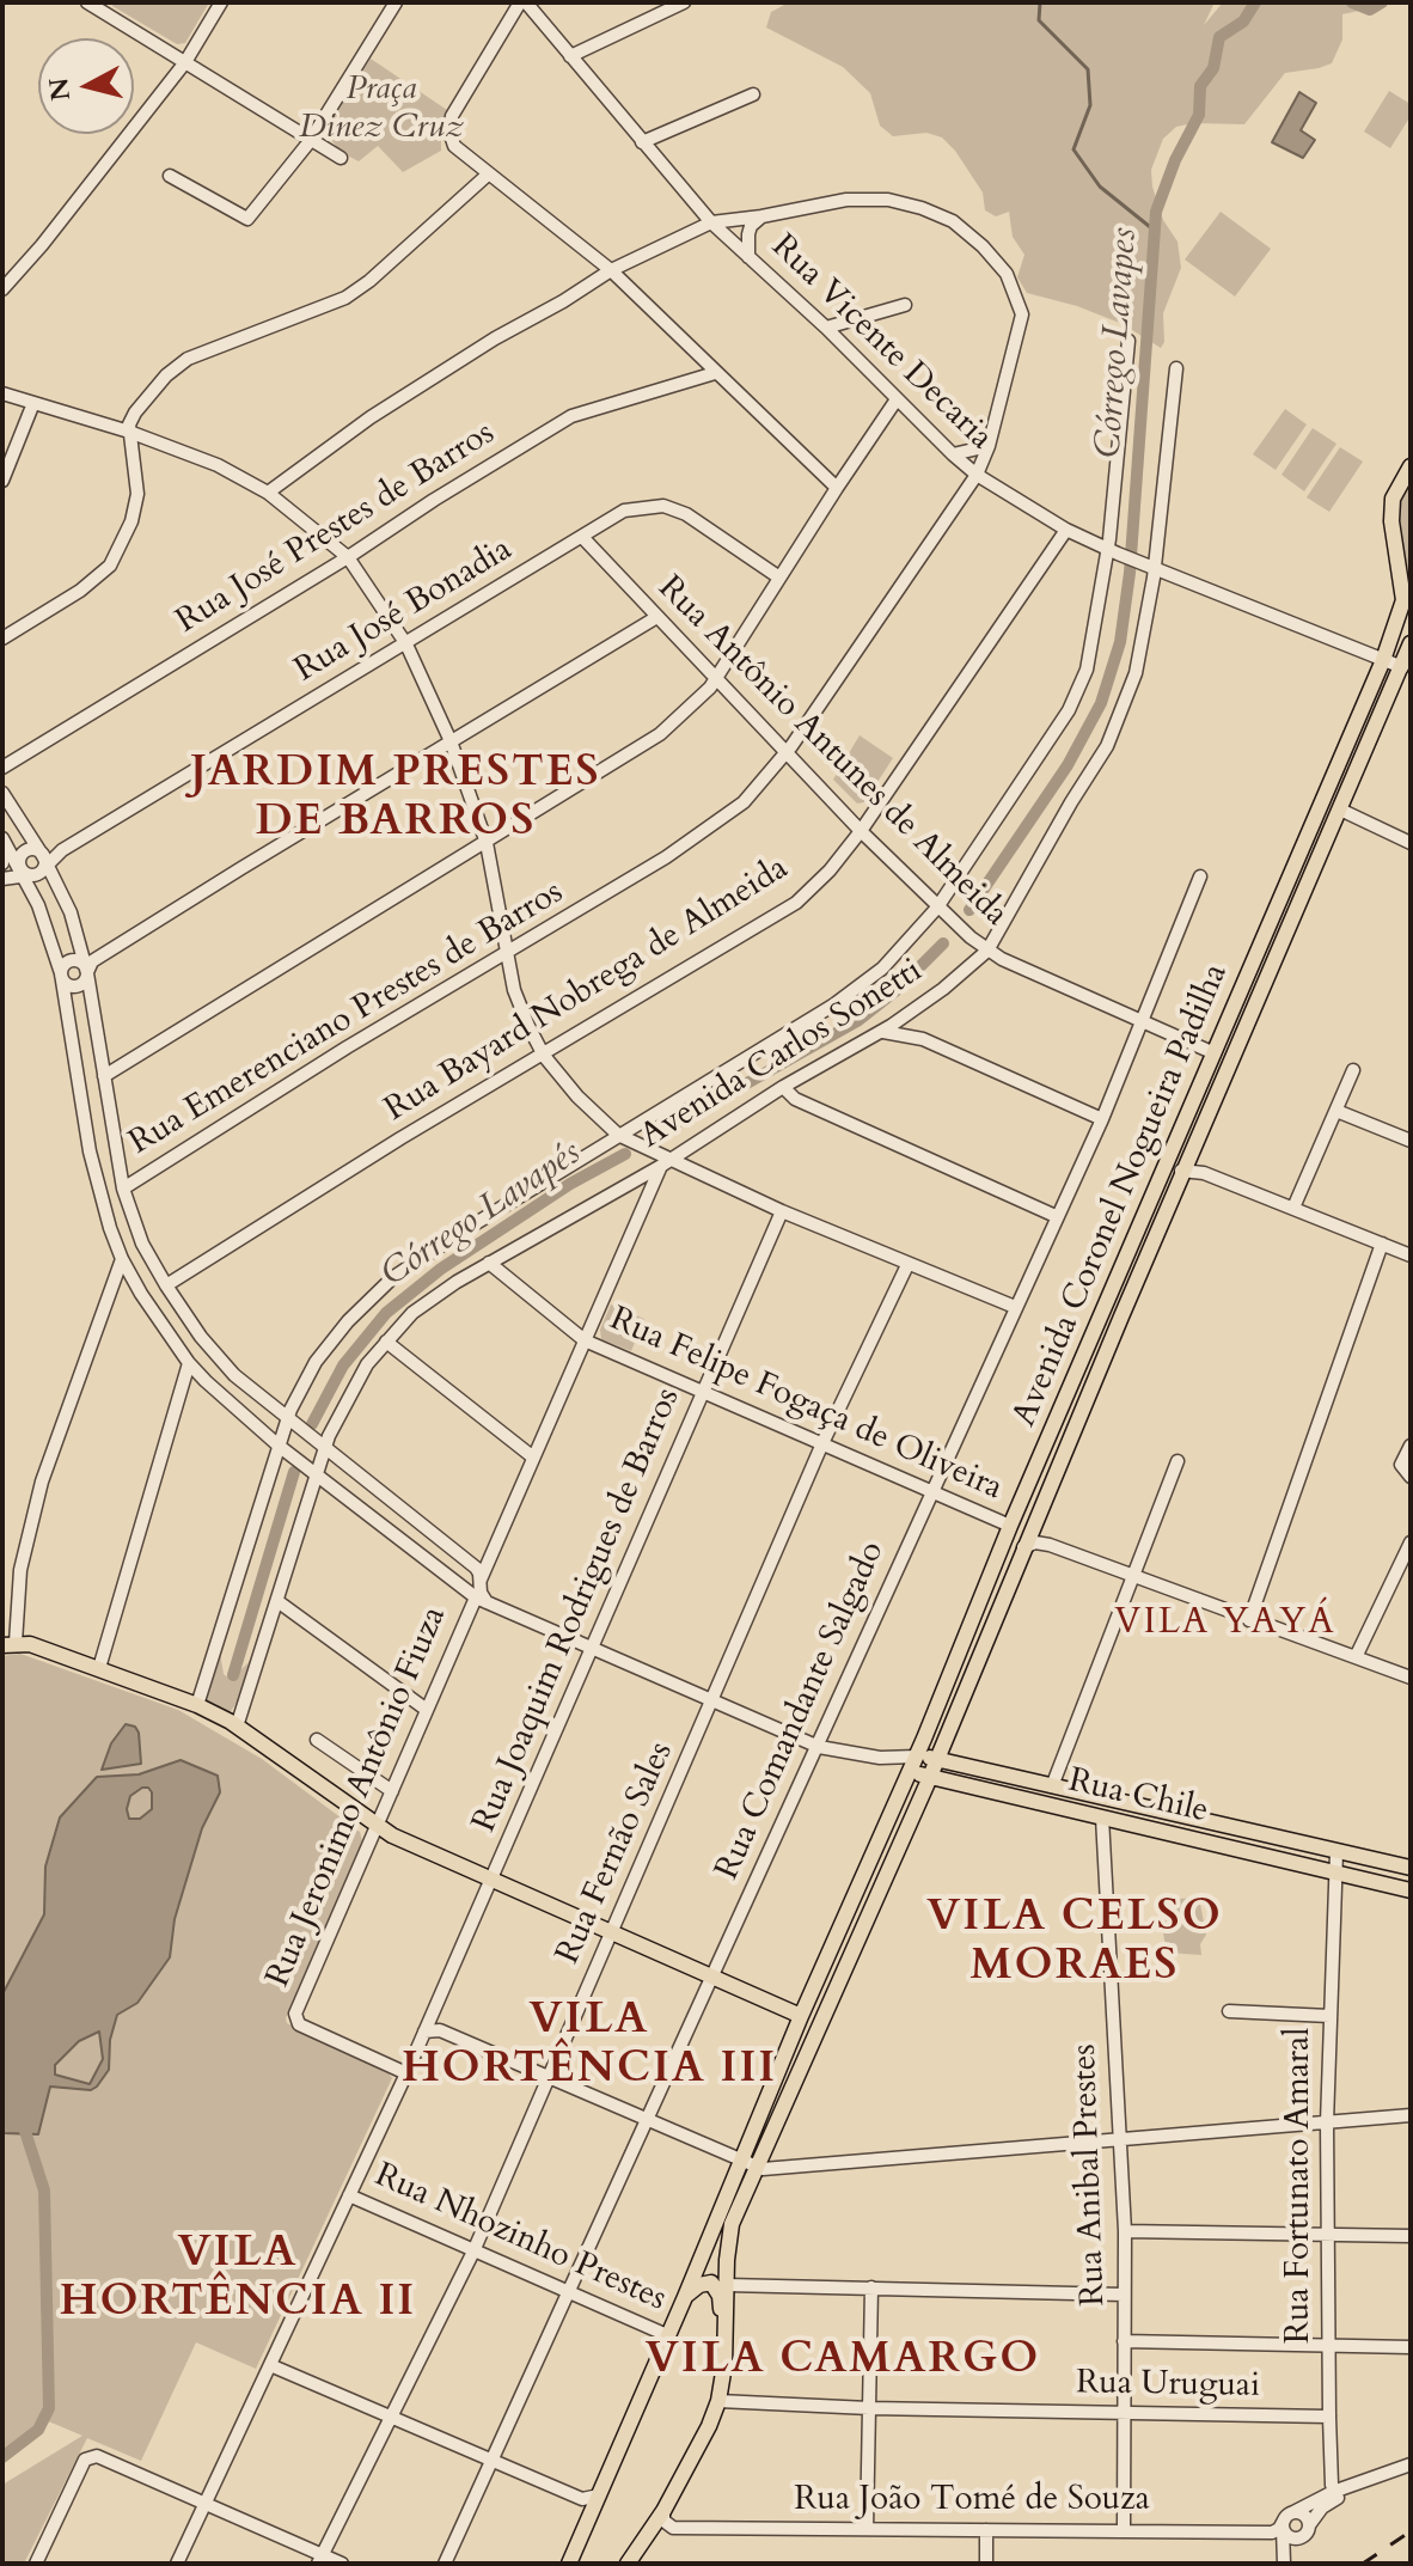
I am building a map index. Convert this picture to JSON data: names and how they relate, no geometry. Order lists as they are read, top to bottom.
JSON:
{
  "streets": {
    "main road": ["Avenida Coronel Nogueira Padilha", "Rua Chile"],
    "street": [
      "Rua Vicente Decaria",
      "Rua José Prestes de Barros",
      "Rua José Bonadia",
      "Rua Antônio Antunes de Almeida",
      "Rua Bayard Nobrega de Almeida",
      "Rua Emerenciano Prestes de Barros",
      "Avenida Carlos Sonetti",
      "Rua Felipe Fogaça de Oliveira",
      "Rua Joaquim Rodrigues de Barros",
      "Rua Comandante Salgado",
      "Rua Jeronimo Antônio Fiuza",
      "Rua Fernão Sales",
      "Rua Anibal Prestes",
      "Rua Fortunato Amaral",
      "Rua Nhozinho Prestes",
      "Rua Uruguai",
      "Rua João Tomé de Souza"
    ]
  },
  "crossings": [
    ["Rua Vicente Decaria", "Rua Bayard Nobrega de Almeida"],
    ["Rua Vicente Decaria", "Rua Emerenciano Prestes de Barros"],
    ["Rua Vicente Decaria", "Avenida Carlos Sonetti"],
    ["Rua Vicente Decaria", "Avenida Coronel Nogueira Padilha"],
    ["Rua José Bonadia", "Rua Antônio Antunes de Almeida"],
    ["Rua Antônio Antunes de Almeida", "Rua Bayard Nobrega de Almeida"],
    ["Rua Antônio Antunes de Almeida", "Rua Emerenciano Prestes de Barros"],
    ["Rua Antônio Antunes de Almeida", "Avenida Carlos Sonetti"],
    ["Rua Antônio Antunes de Almeida", "Avenida Coronel Nogueira Padilha"],
    ["Rua Antônio Antunes de Almeida", "Rua Comandante Salgado"],
    ["Avenida Carlos Sonetti", "Rua Felipe Fogaça de Oliveira"],
    ["Avenida Carlos Sonetti", "Rua Jeronimo Antônio Fiuza"],
    ["Avenida Coronel Nogueira Padilha", "Rua Felipe Fogaça de Oliveira"],
    ["Avenida Coronel Nogueira Padilha", "Rua Chile"],
    ["Avenida Coronel Nogueira Padilha", "Rua Nhozinho Prestes"],
    ["Avenida Coronel Nogueira Padilha", "Rua Uruguai"],
    ["Rua Felipe Fogaça de Oliveira", "Rua Joaquim Rodrigues de Barros"],
    ["Rua Felipe Fogaça de Oliveira", "Rua Comandante Salgado"],
    ["Rua Felipe Fogaça de Oliveira", "Rua Jeronimo Antônio Fiuza"],
    ["Rua Felipe Fogaça de Oliveira", "Rua Fernão Sales"],
    ["Rua Joaquim Rodrigues de Barros", "Rua Jeronimo Antônio Fiuza"],
    ["Rua Joaquim Rodrigues de Barros", "Rua Nhozinho Prestes"],
    ["Rua Comandante Salgado", "Rua Nhozinho Prestes"],
    ["Rua Chile", "Rua Anibal Prestes"],
    ["Rua Chile", "Rua Fortunato Amaral"],
    ["Rua Fernão Sales", "Rua Nhozinho Prestes"],
    ["Rua Anibal Prestes", "Rua Uruguai"],
    ["Rua Anibal Prestes", "Rua João Tomé de Souza"],
    ["Rua Fortunato Amaral", "Rua Uruguai"]
  ],
  "districts": [
    "JARDIM PRESTES DE BARROS",
    "VILA YAYÁ",
    "VILA CELSO MORAES",
    "VILA HORTÊNCIA III",
    "VILA HORTÊNCIA II",
    "VILA CAMARGO"
  ],
  "water": ["Córrego Lavapes", "Córrego Lavapés"],
  "parks": ["Praça Dinez Cruz"],
  "north": "left"
}
